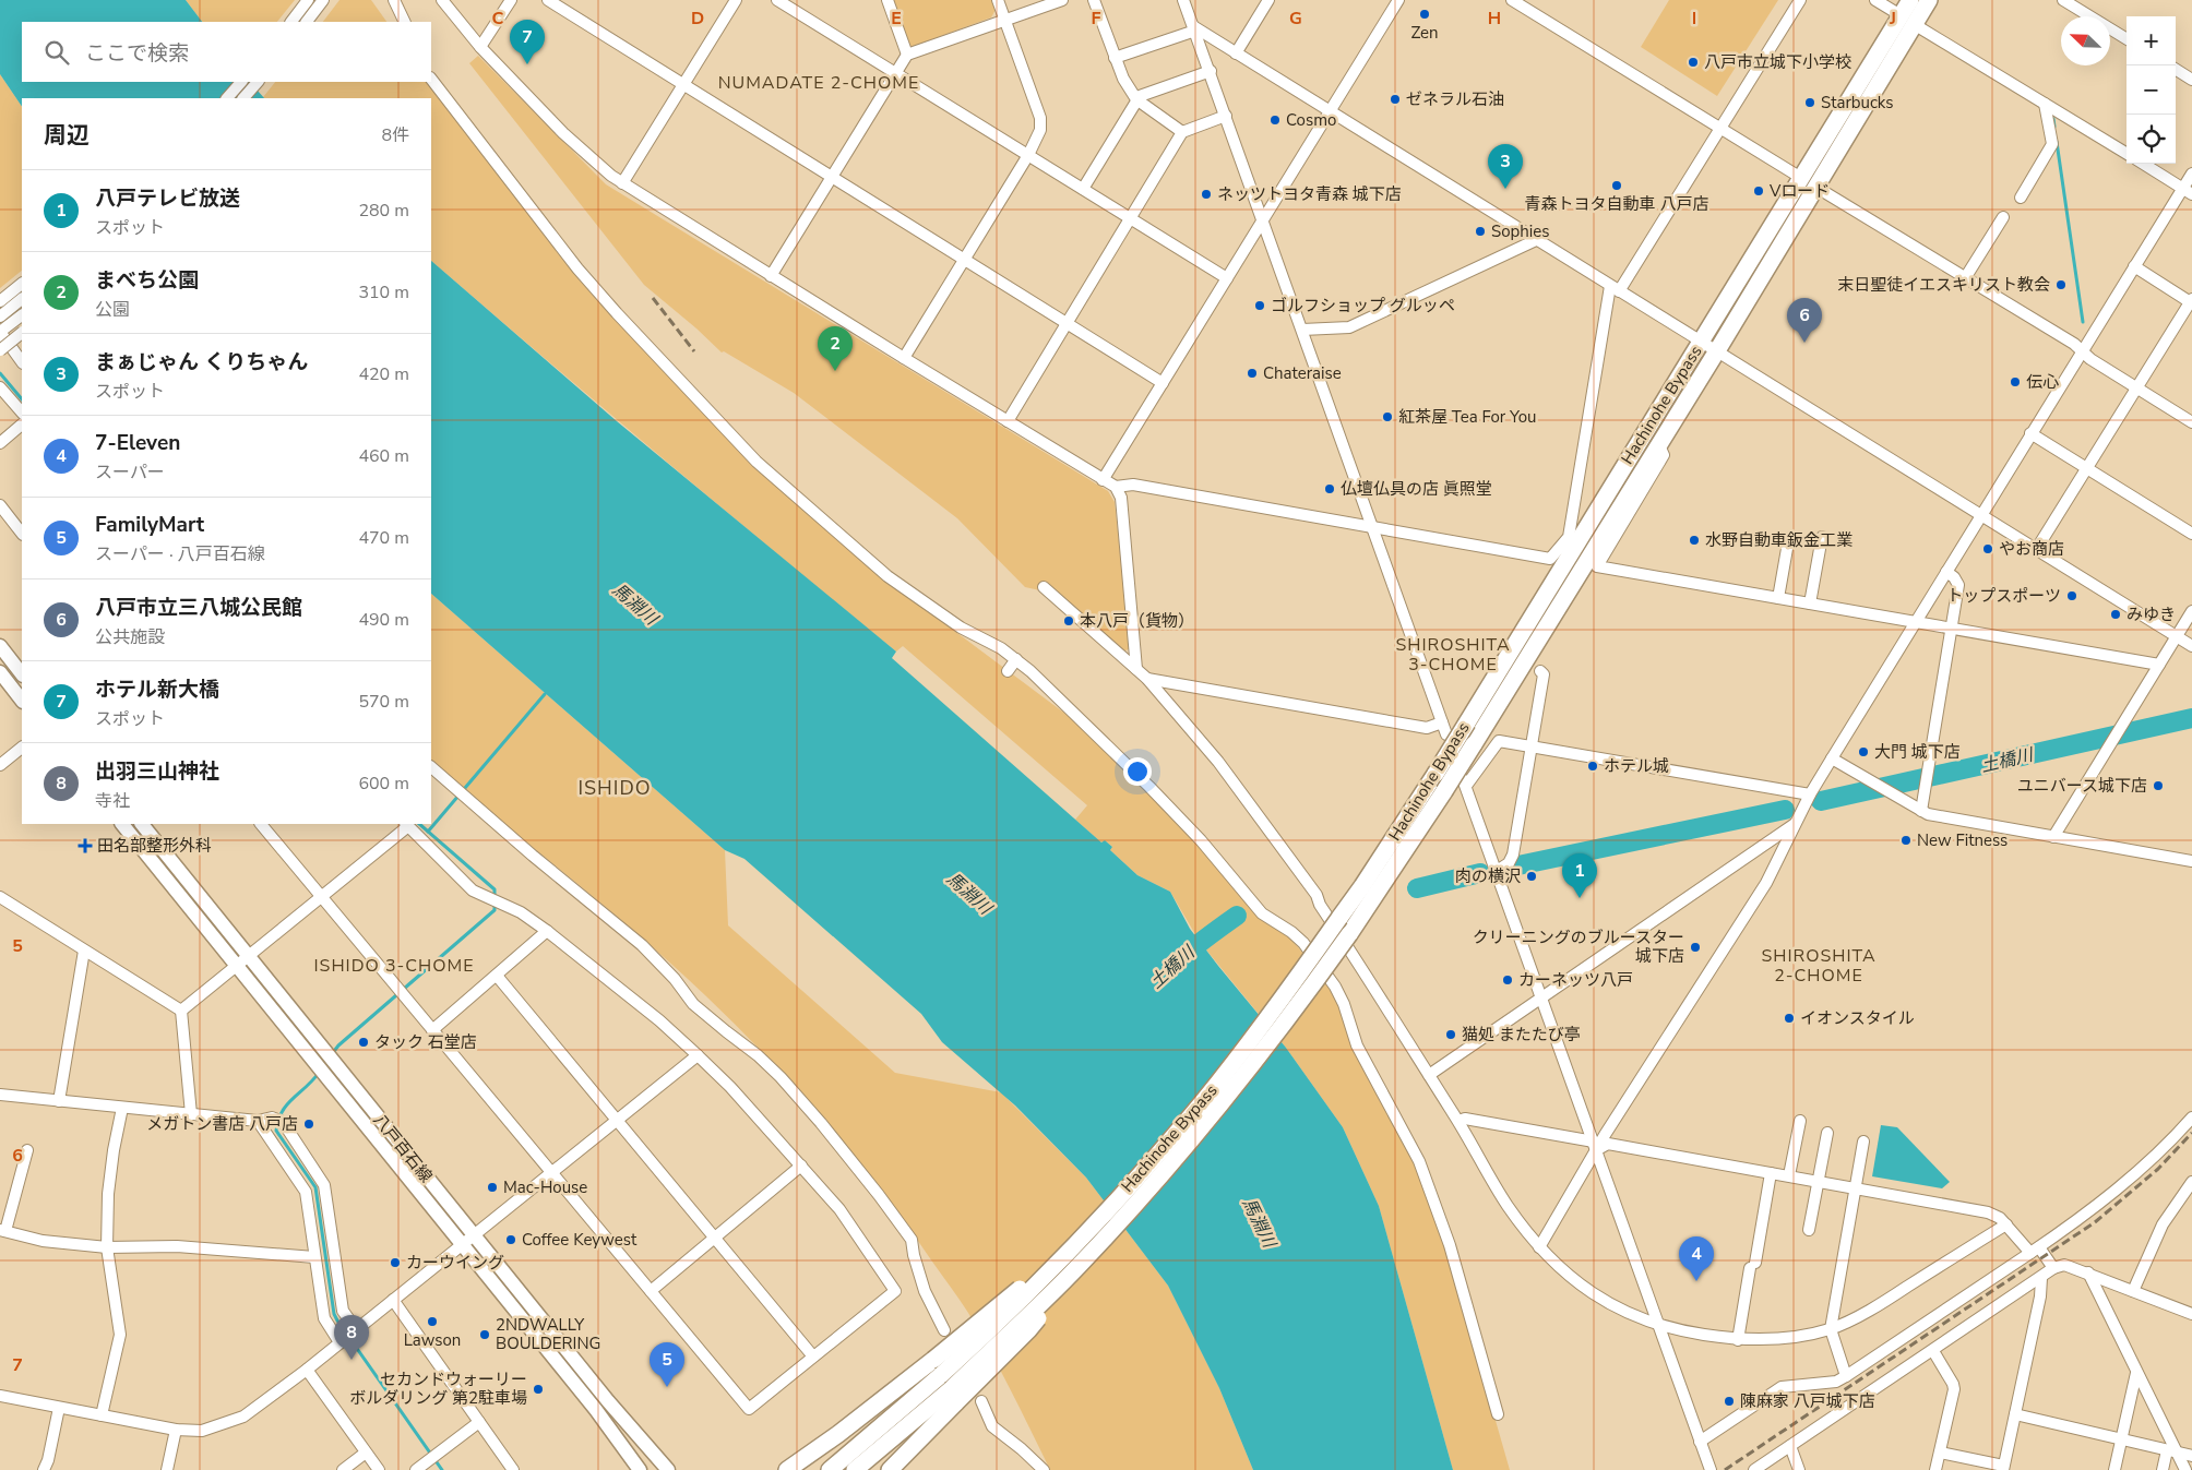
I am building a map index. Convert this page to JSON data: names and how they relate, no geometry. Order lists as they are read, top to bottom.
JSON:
{
  "streets": {
    "highway": ["Hachinohe Bypass"],
    "main road": ["八戸百石線"]
  },
  "districts": [
    "NUMADATE 2-CHOME",
    "SHIROSHITA 3-CHOME",
    "ISHIDO",
    "SHIROSHITA 2-CHOME",
    "ISHIDO 3-CHOME"
  ],
  "water": ["馬淵川", "土橋川"],
  "places": {
    "other": [
      "Zen",
      "八戸市立城下小学校",
      "ゼネラル石油",
      "Starbucks",
      "Cosmo",
      "青森トヨタ自動車 八戸店",
      "Vロード",
      "ネッツトヨタ青森 城下店",
      "Sophies",
      "末日聖徒イエスキリスト教会",
      "ゴルフショップ グルッペ",
      "Chateraise",
      "伝心",
      "紅茶屋 Tea For You",
      "仏壇仏具の店 眞照堂",
      "水野自動車鈑金工業",
      "やお商店",
      "トップスポーツ",
      "みゆき",
      "本八戸（貨物）",
      "大門 城下店",
      "ホテル城",
      "ユニバース城下店",
      "New Fitness",
      "肉の横沢",
      "クリーニングのブルースター 城下店",
      "カーネッツ八戸",
      "イオンスタイル",
      "猫処 またたび亭",
      "タック 石堂店",
      "メガトン書店 八戸店",
      "Mac-House",
      "Coffee Keywest",
      "カーウイング",
      "Lawson",
      "2NDWALLY BOULDERING",
      "セカンドウォーリー ボルダリング 第2駐車場",
      "陳麻家 八戸城下店"
    ],
    "health": ["田名部整形外科"]
  },
  "north": "top left",
  "page": {
    "map_buttons": ["+", "−"],
    "pins": [
      "7",
      "3",
      "6",
      "2",
      "1",
      "4",
      "8",
      "5"
    ],
    "search": "ここで検索",
    "heading": ["周辺", "8件"],
    "list": [
      {
        "mark": "1",
        "name": "八戸テレビ放送",
        "note": "スポット",
        "value": "280 m"
      },
      {
        "mark": "2",
        "name": "まべち公園",
        "note": "公園",
        "value": "310 m"
      },
      {
        "mark": "3",
        "name": "まぁじゃん くりちゃん",
        "note": "スポット",
        "value": "420 m"
      },
      {
        "mark": "4",
        "name": "7-Eleven",
        "note": "スーパー",
        "value": "460 m"
      },
      {
        "mark": "5",
        "name": "FamilyMart",
        "note": "スーパー · 八戸百石線",
        "value": "470 m"
      },
      {
        "mark": "6",
        "name": "八戸市立三八城公民館",
        "note": "公共施設",
        "value": "490 m"
      },
      {
        "mark": "7",
        "name": "ホテル新大橋",
        "note": "スポット",
        "value": "570 m"
      },
      {
        "mark": "8",
        "name": "出羽三山神社",
        "note": "寺社",
        "value": "600 m"
      }
    ]
  },
  "grid": {
    "columns": [
      "C",
      "D",
      "E",
      "F",
      "G",
      "H",
      "I",
      "J"
    ],
    "rows": ["5", "6", "7"]
  }
}
